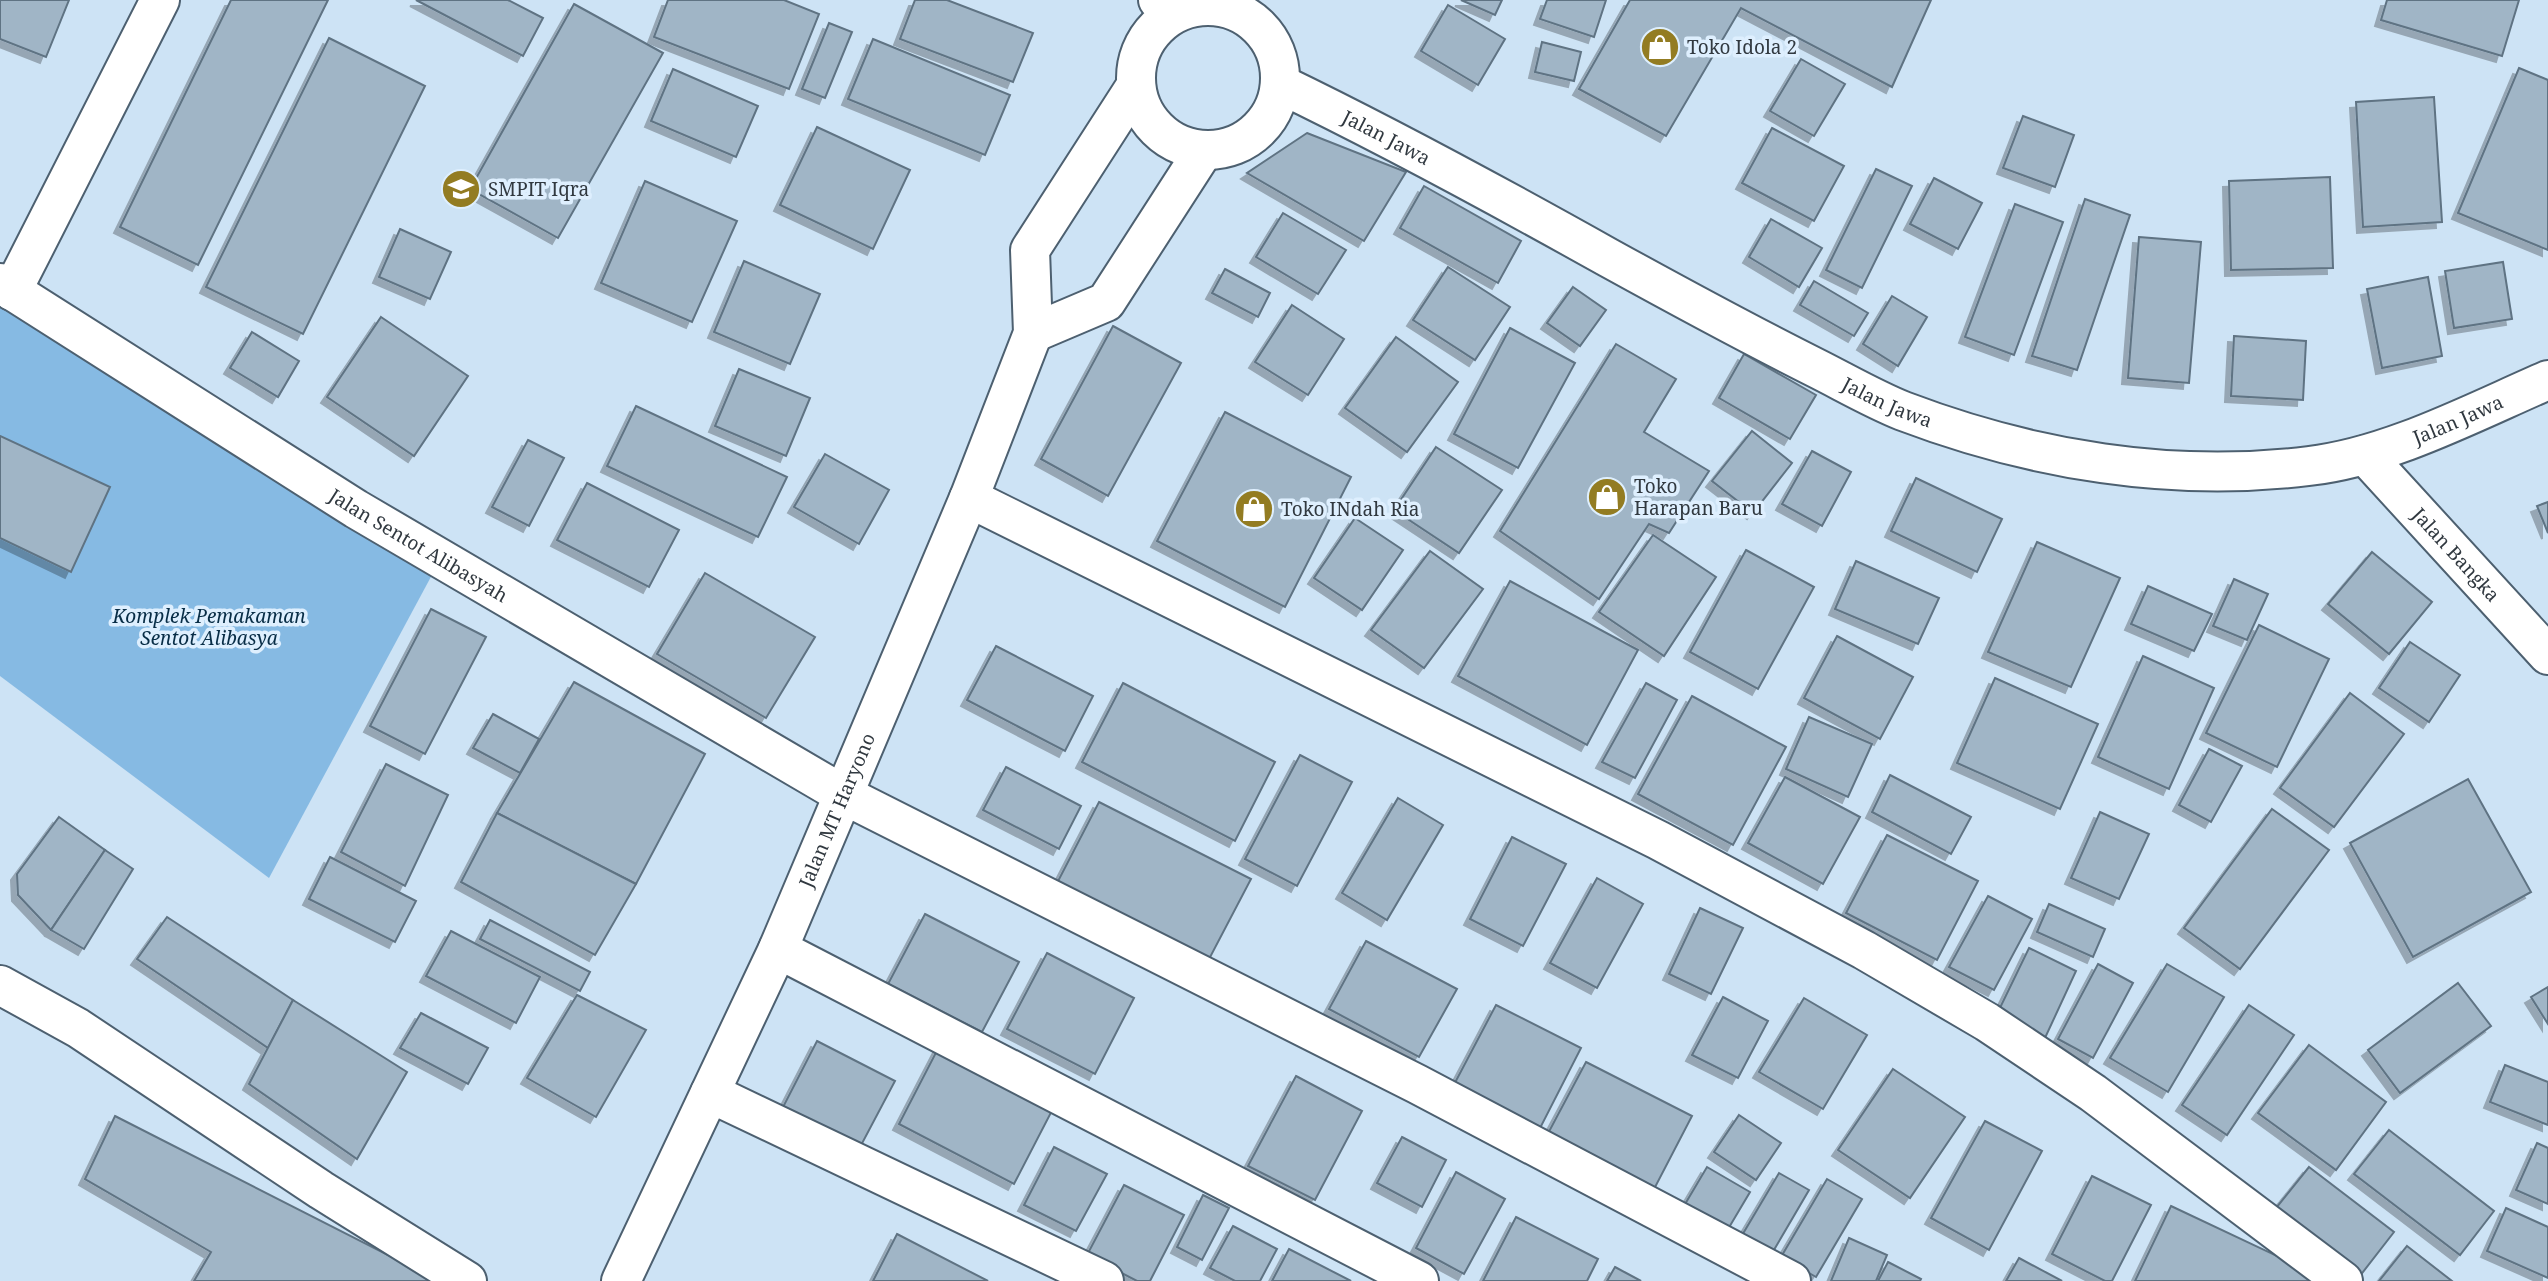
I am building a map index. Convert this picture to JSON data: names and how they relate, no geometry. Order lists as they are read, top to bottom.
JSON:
{
  "streets": {
    "street": [
      "Jalan Jawa",
      "Jalan Sentot Alibasyah",
      "Jalan Bangka",
      "Jalan MT Haryono"
    ]
  },
  "crossings": [
    ["Jalan Jawa", "Jalan Bangka"],
    ["Jalan Sentot Alibasyah", "Jalan MT Haryono"]
  ],
  "parks": ["Komplek Pemakaman Sentot Alibasya"],
  "places": {
    "shop": ["Toko Idola 2", "Toko Harapan Baru", "Toko INdah Ria"],
    "school or university": ["SMPIT Iqra"]
  }
}
